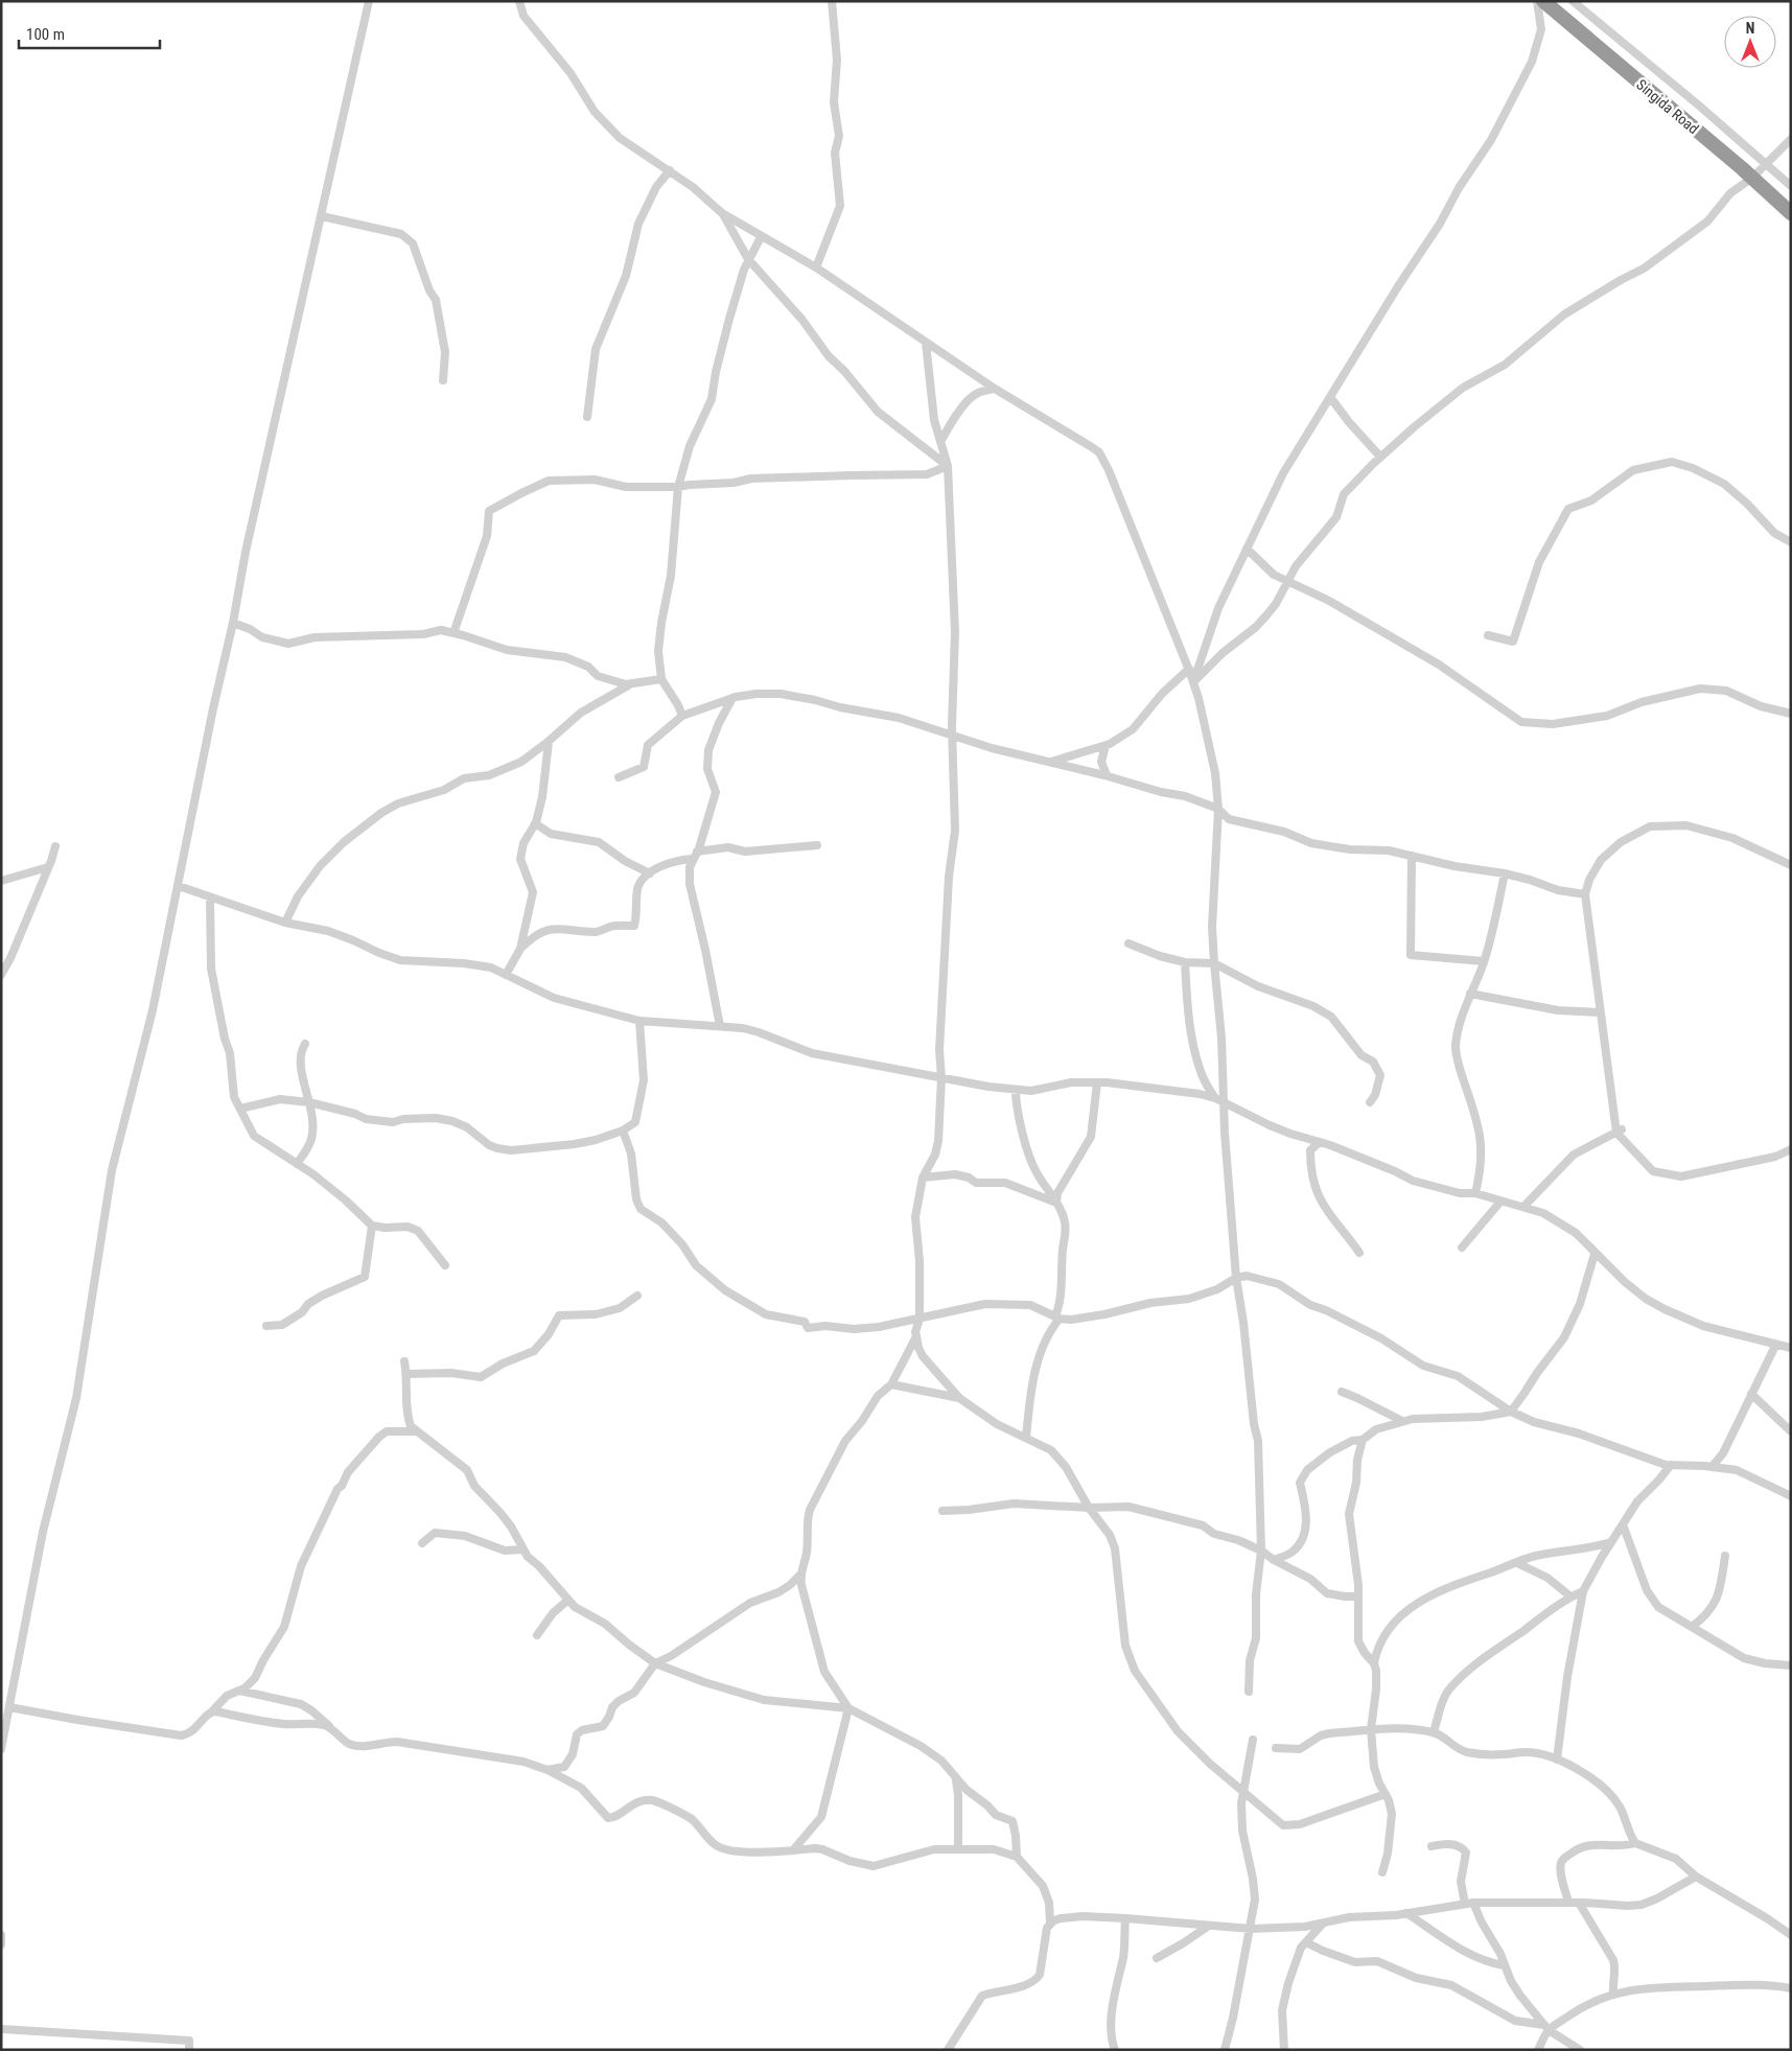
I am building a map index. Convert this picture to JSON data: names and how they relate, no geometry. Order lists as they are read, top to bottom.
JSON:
{
  "streets": {
    "highway": ["Singida Road"]
  },
  "scale_bar": "100 m",
  "north": "top"
}
